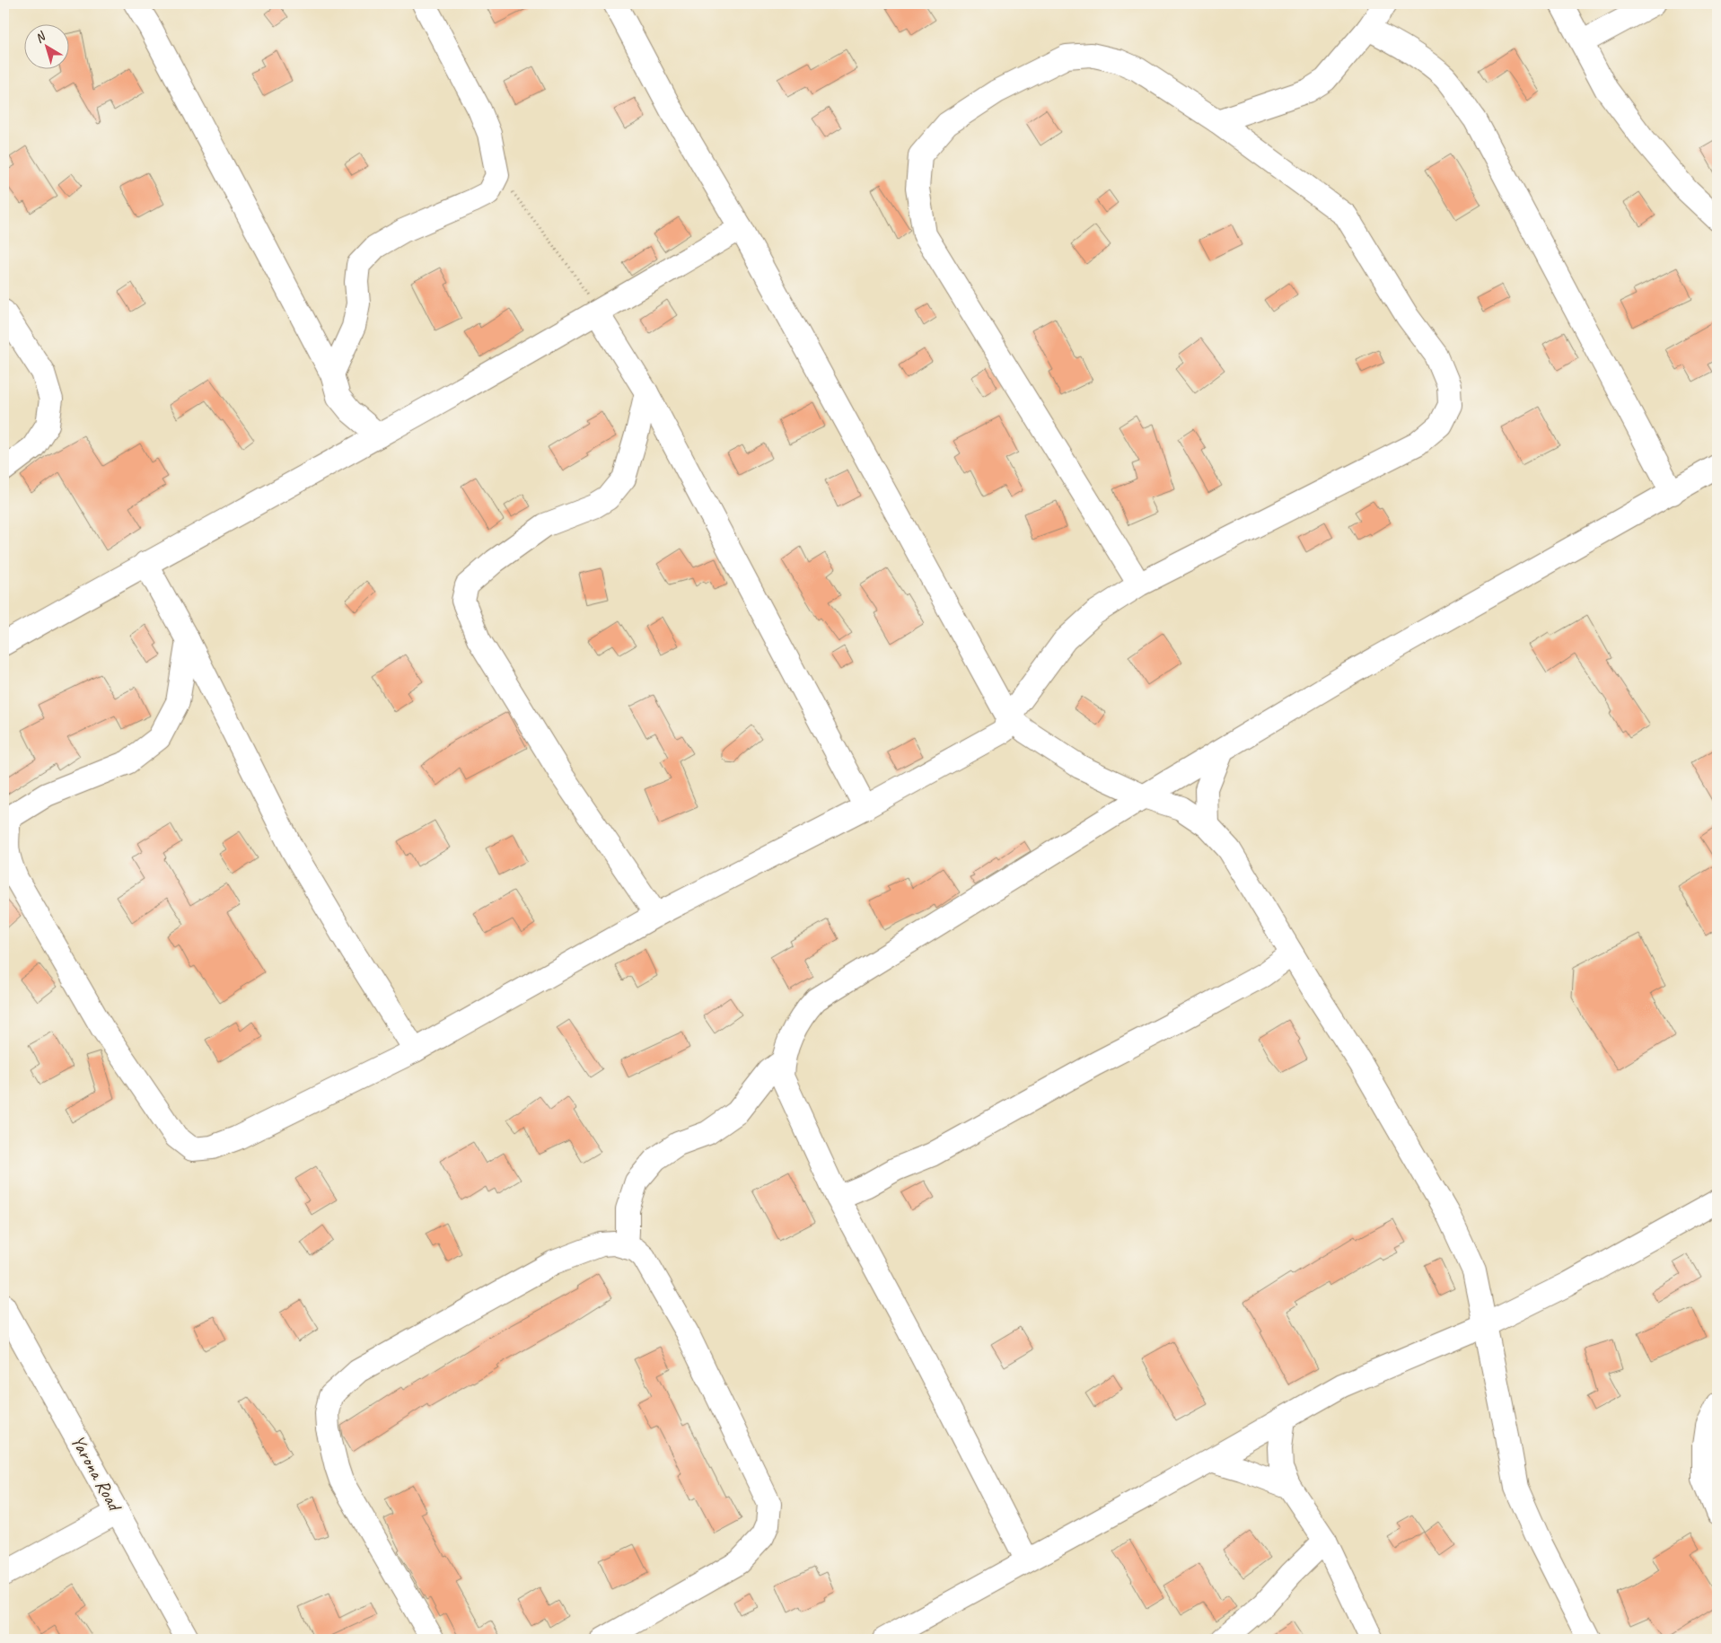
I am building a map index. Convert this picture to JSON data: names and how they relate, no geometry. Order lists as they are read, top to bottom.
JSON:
{
  "streets": {
    "street": ["Yarona Road"]
  },
  "north": "top left"
}
